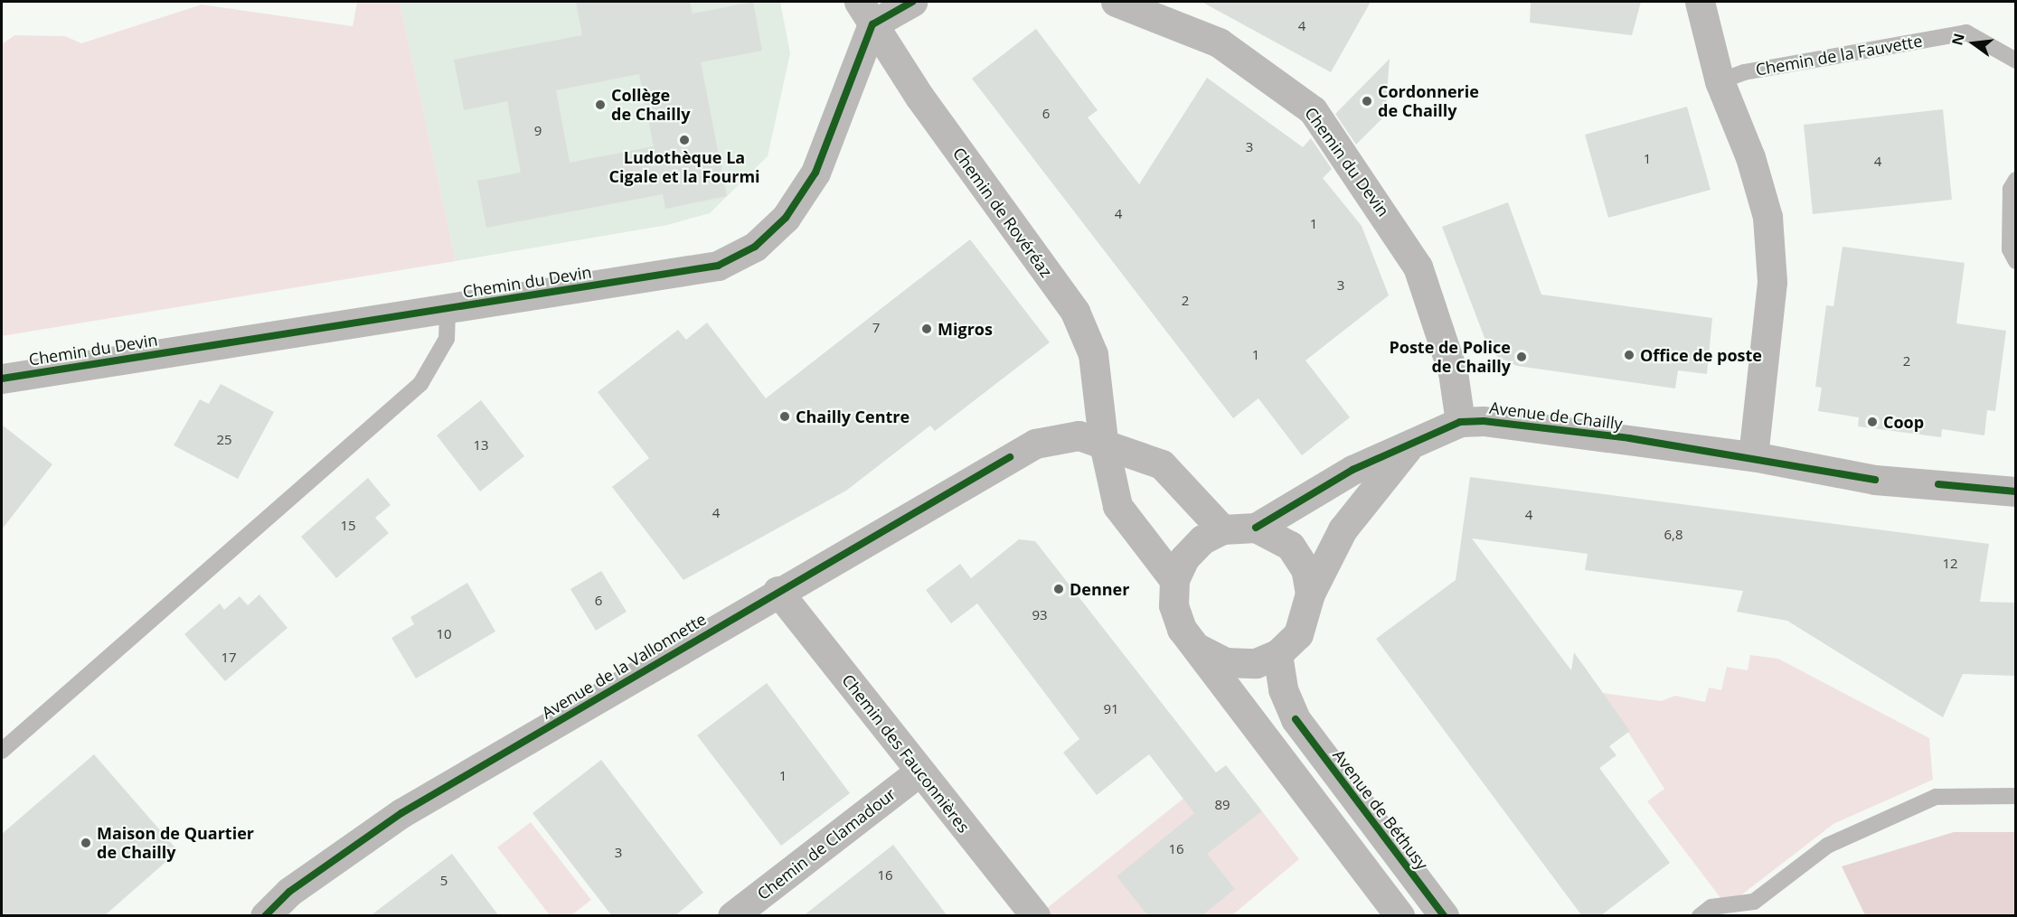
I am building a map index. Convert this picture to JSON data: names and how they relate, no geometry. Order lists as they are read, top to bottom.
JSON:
{
  "streets": {
    "street": [
      "Chemin du Devin",
      "Chemin de Rovéréaz",
      "Avenue de Chailly",
      "Avenue de la Vallonnette",
      "Chemin des Fauconnières",
      "Avenue de Béthusy",
      "Chemin de Clamadour"
    ],
    "lane": ["Chemin de la Fauvette"]
  },
  "crossings": [
    ["Chemin du Devin", "Chemin de Rovéréaz"],
    ["Chemin du Devin", "Avenue de Chailly"],
    ["Chemin de Rovéréaz", "Avenue de Chailly"],
    ["Chemin de Rovéréaz", "Avenue de la Vallonnette"],
    ["Chemin de Rovéréaz", "Avenue de Béthusy"],
    ["Avenue de Chailly", "Avenue de Béthusy"],
    ["Avenue de la Vallonnette", "Chemin des Fauconnières"],
    ["Chemin des Fauconnières", "Chemin de Clamadour"]
  ],
  "places": [
    "Cordonnerie de Chailly",
    "Collège de Chailly",
    "Ludothèque La Cigale et la Fourmi",
    "Migros",
    "Office de poste",
    "Poste de Police de Chailly",
    "Chailly Centre",
    "Coop",
    "Denner",
    "Maison de Quartier de Chailly"
  ],
  "house_numbers": [
    "4",
    "6",
    "9",
    "3",
    "1",
    "4",
    "4",
    "1",
    "3",
    "2",
    "7",
    "1",
    "2",
    "25",
    "13",
    "4",
    "4",
    "15",
    "6,8",
    "12",
    "6",
    "93",
    "10",
    "17",
    "91",
    "1",
    "89",
    "16",
    "3",
    "16",
    "5"
  ],
  "north": "left"
}
